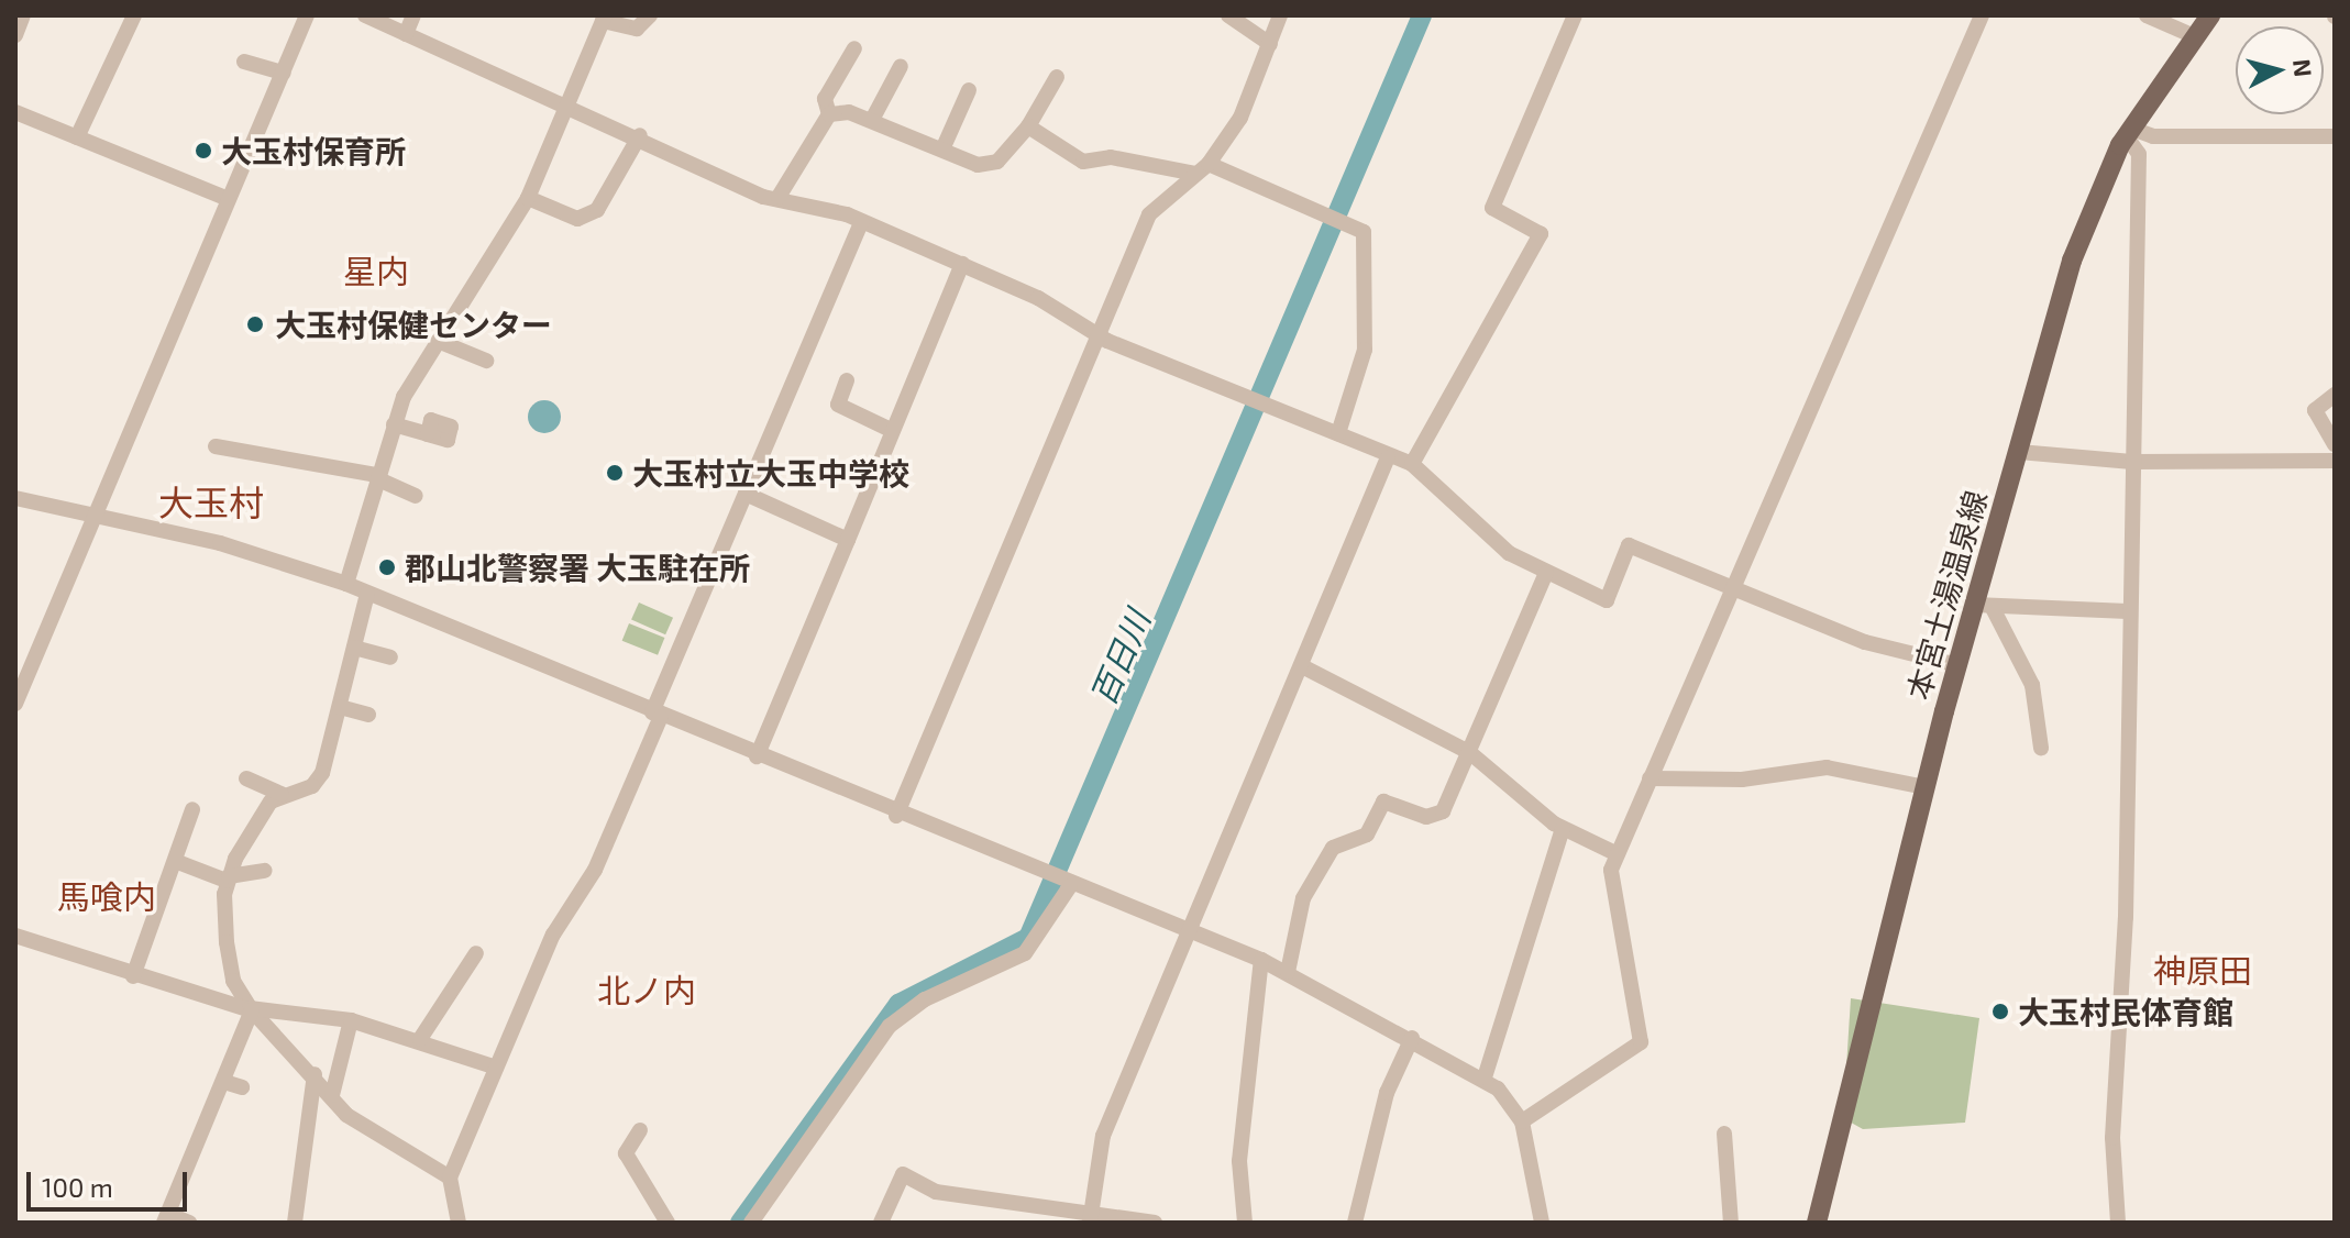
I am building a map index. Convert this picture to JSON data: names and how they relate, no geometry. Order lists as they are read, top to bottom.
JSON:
{
  "streets": {
    "main road": ["本宮土湯温泉線"]
  },
  "districts": [
    "星内",
    "大玉村",
    "馬喰内",
    "神原田",
    "北ノ内"
  ],
  "water": ["百日川"],
  "places": [
    "大玉村保育所",
    "大玉村保健センター",
    "大玉村立大玉中学校",
    "郡山北警察署 大玉駐在所",
    "大玉村民体育館"
  ],
  "scale_bar": "100 m",
  "north": "right"
}
